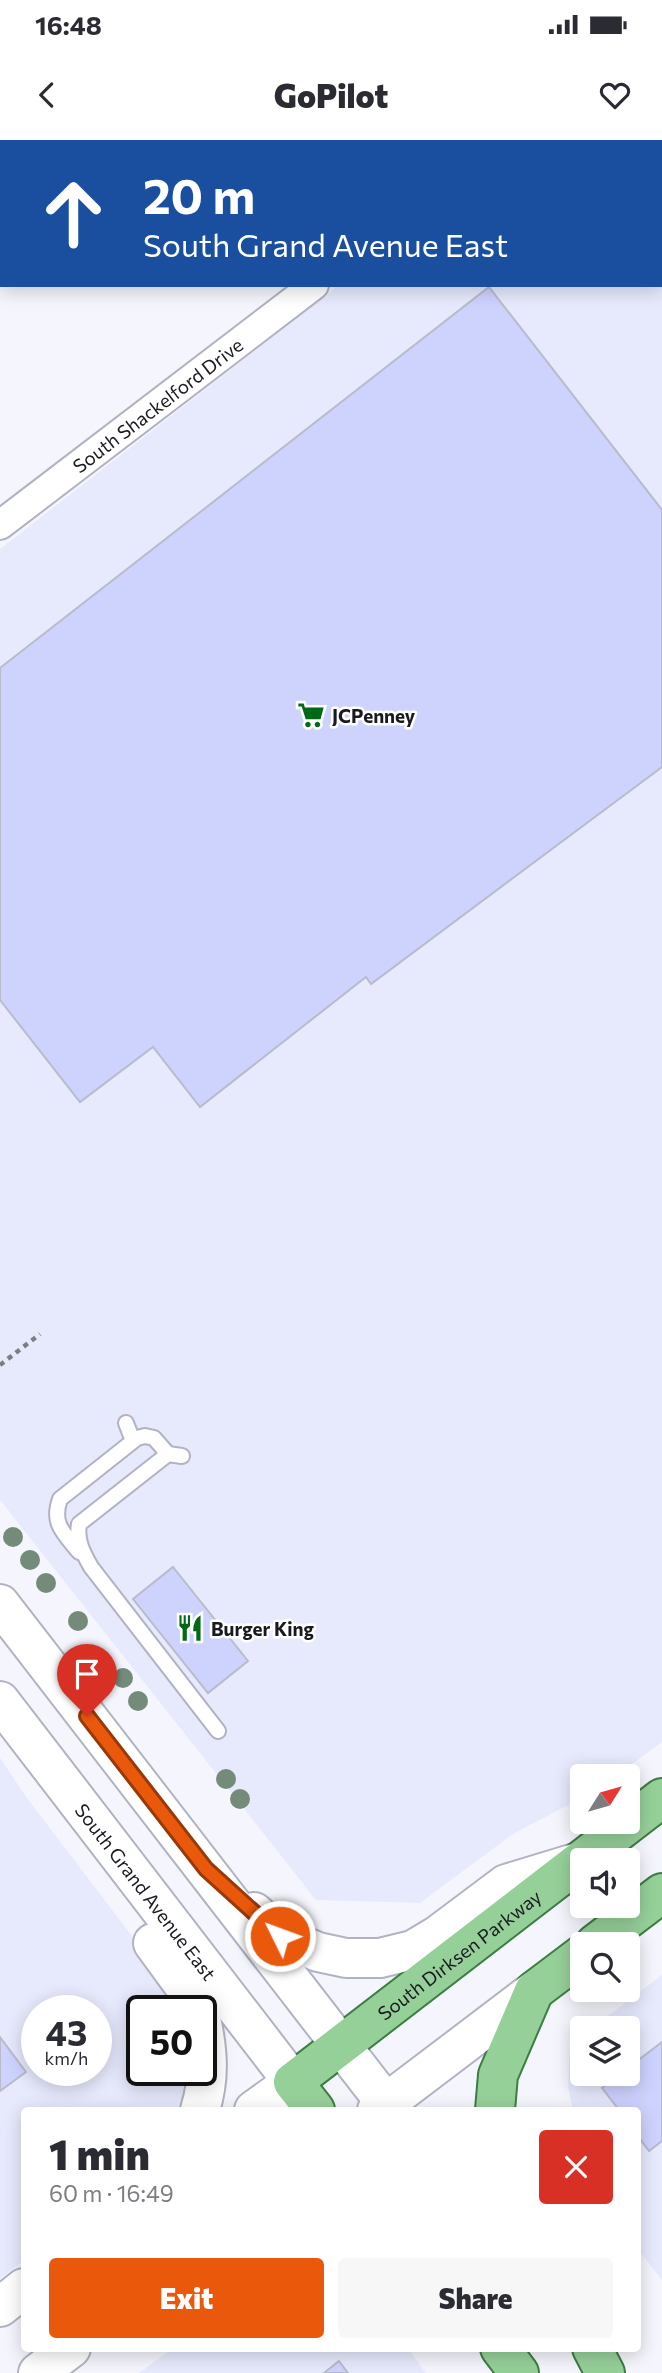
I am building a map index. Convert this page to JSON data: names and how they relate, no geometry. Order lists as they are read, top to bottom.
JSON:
{
  "streets": {
    "main road": ["South Grand Avenue East", "South Dirksen Parkway"],
    "street": ["South Shackelford Drive"]
  },
  "crossings": [
    ["South Grand Avenue East", "South Dirksen Parkway"]
  ],
  "places": {
    "supermarket": ["JCPenney"],
    "restaurant": ["Burger King"]
  },
  "north": "top right",
  "page": {
    "status": "16:48",
    "header": "GoPilot",
    "turn": ["20 m", "South Grand Avenue East"],
    "speed": "43 km/h",
    "limit": "50",
    "heading": ["1 min", "60 m · 16:49"],
    "buttons": ["Exit", "Share"]
  }
}
